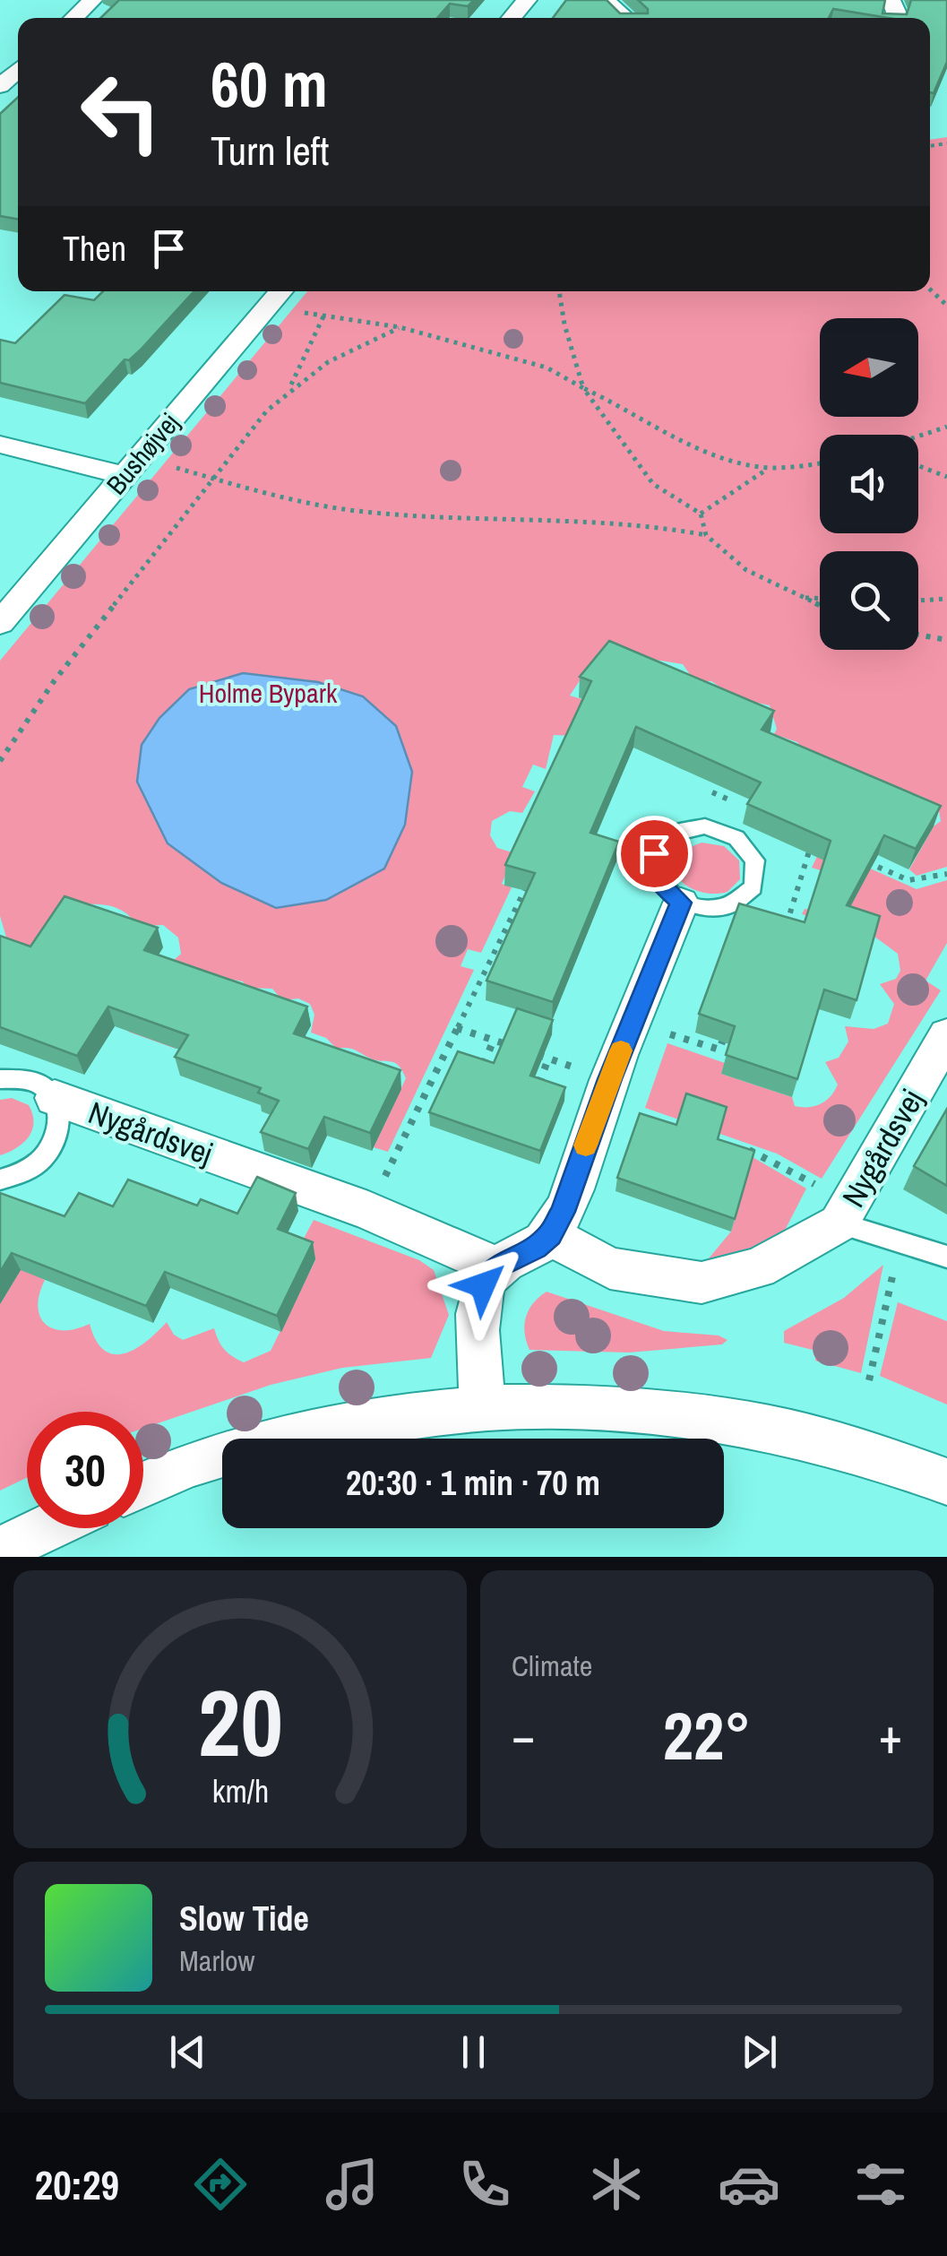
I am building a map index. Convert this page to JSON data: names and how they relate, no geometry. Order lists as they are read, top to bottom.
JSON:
{
  "streets": {
    "street": ["Bushøjvej", "Nygårdsvej"]
  },
  "parks": ["Holme Bypark"],
  "north": "left",
  "page": {
    "turn": ["60 m", "Turn left"],
    "then": "Then",
    "limit": "30",
    "trip": "20:30 · 1 min · 70 m",
    "tile": "Climate",
    "heat": ["−", "22°", "+"],
    "song": ["Slow Tide", "Marlow"],
    "tabs": "20:29",
    "gauge": ["20", "km/h"]
  }
}
